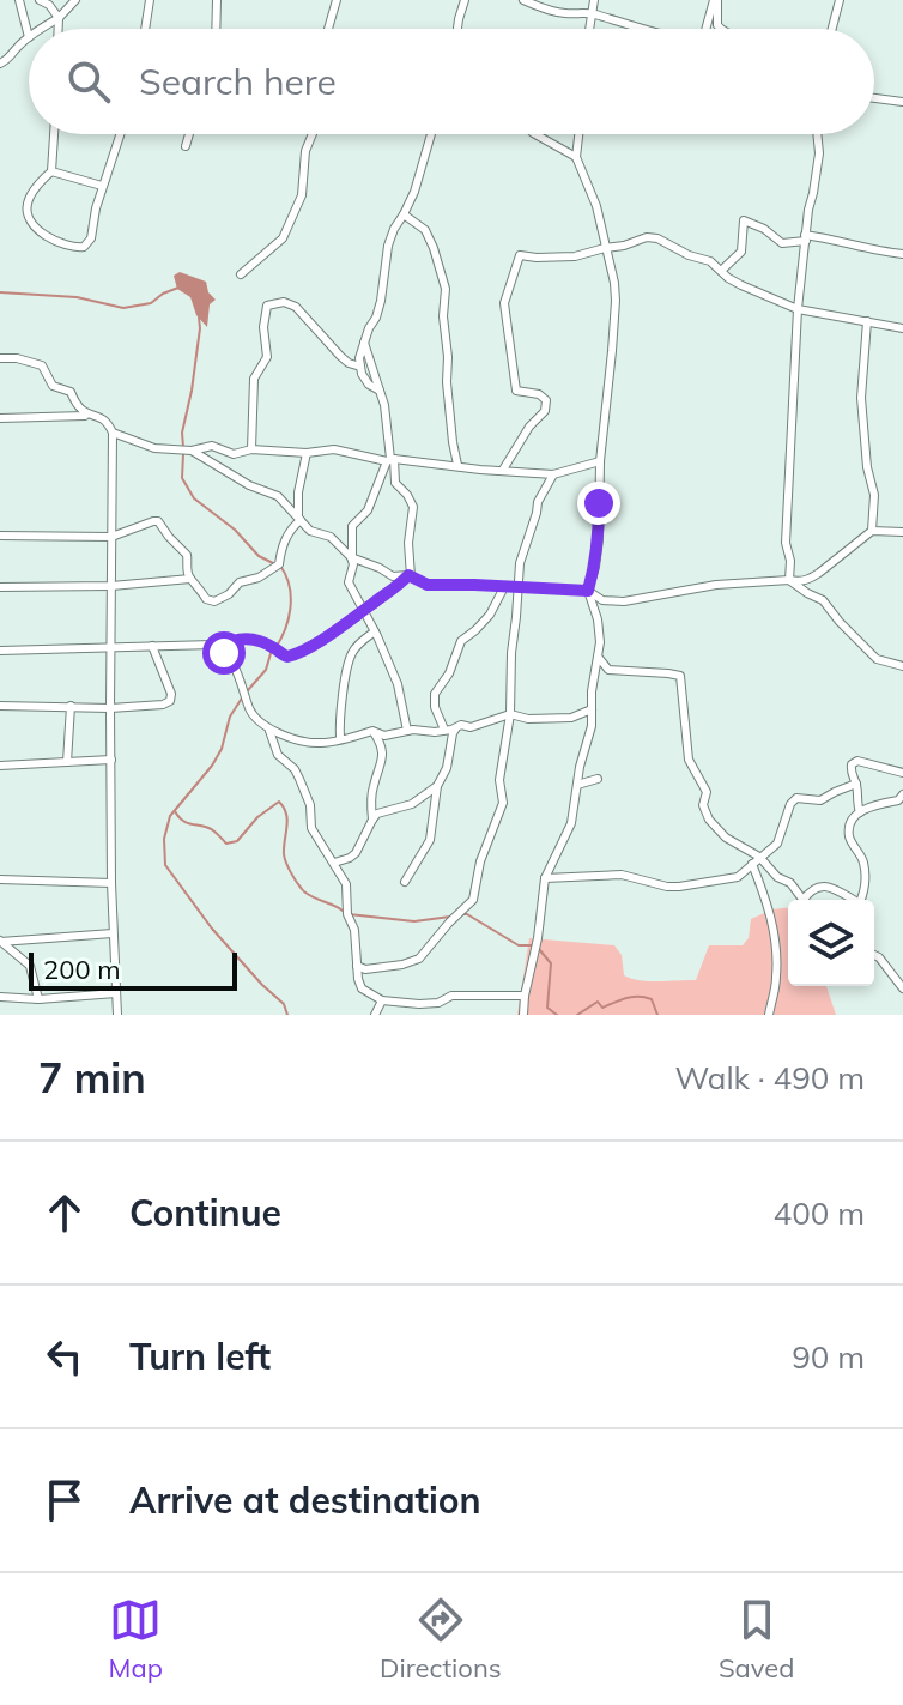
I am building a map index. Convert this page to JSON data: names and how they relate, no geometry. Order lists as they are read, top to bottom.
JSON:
{
  "scale_bar": "200 m",
  "page": {
    "search": "Search here",
    "scale": "200 m",
    "heading": ["7 min", "Walk · 490 m"],
    "list": [
      ["Continue", "400 m"],
      ["Turn left", "90 m"],
      "Arrive at destination"
    ],
    "nav": ["Map", "Directions", "Saved"]
  }
}
